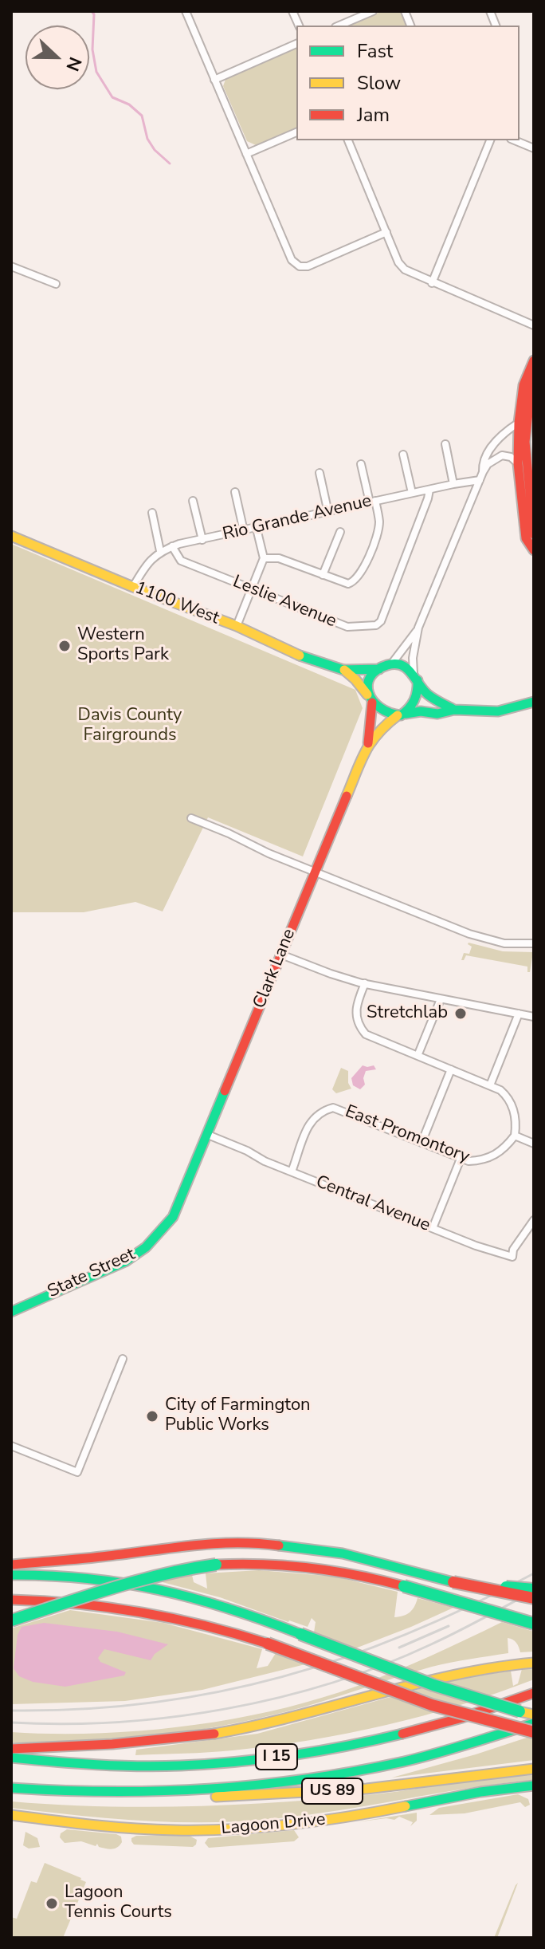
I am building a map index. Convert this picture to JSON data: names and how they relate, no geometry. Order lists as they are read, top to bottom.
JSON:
{
  "streets": {
    "main road": [
      "1100 West",
      "Clark Lane",
      "State Street",
      "I 15",
      "US 89",
      "Lagoon Drive"
    ],
    "street": [
      "Rio Grande Avenue",
      "Leslie Avenue",
      "East Promontory",
      "Central Avenue"
    ]
  },
  "crossings": [
    ["Rio Grande Avenue", "Leslie Avenue"],
    ["Rio Grande Avenue", "1100 West"],
    ["1100 West", "Clark Lane"],
    ["Clark Lane", "Central Avenue"],
    ["Clark Lane", "State Street"],
    ["East Promontory", "Central Avenue"],
    ["I 15", "US 89"]
  ],
  "parks": ["Davis County Fairgrounds"],
  "places": [
    "Western Sports Park",
    "Stretchlab",
    "City of Farmington Public Works",
    "Lagoon Tennis Courts"
  ],
  "legend": ["Fast", "Slow", "Jam"],
  "north": "right"
}
